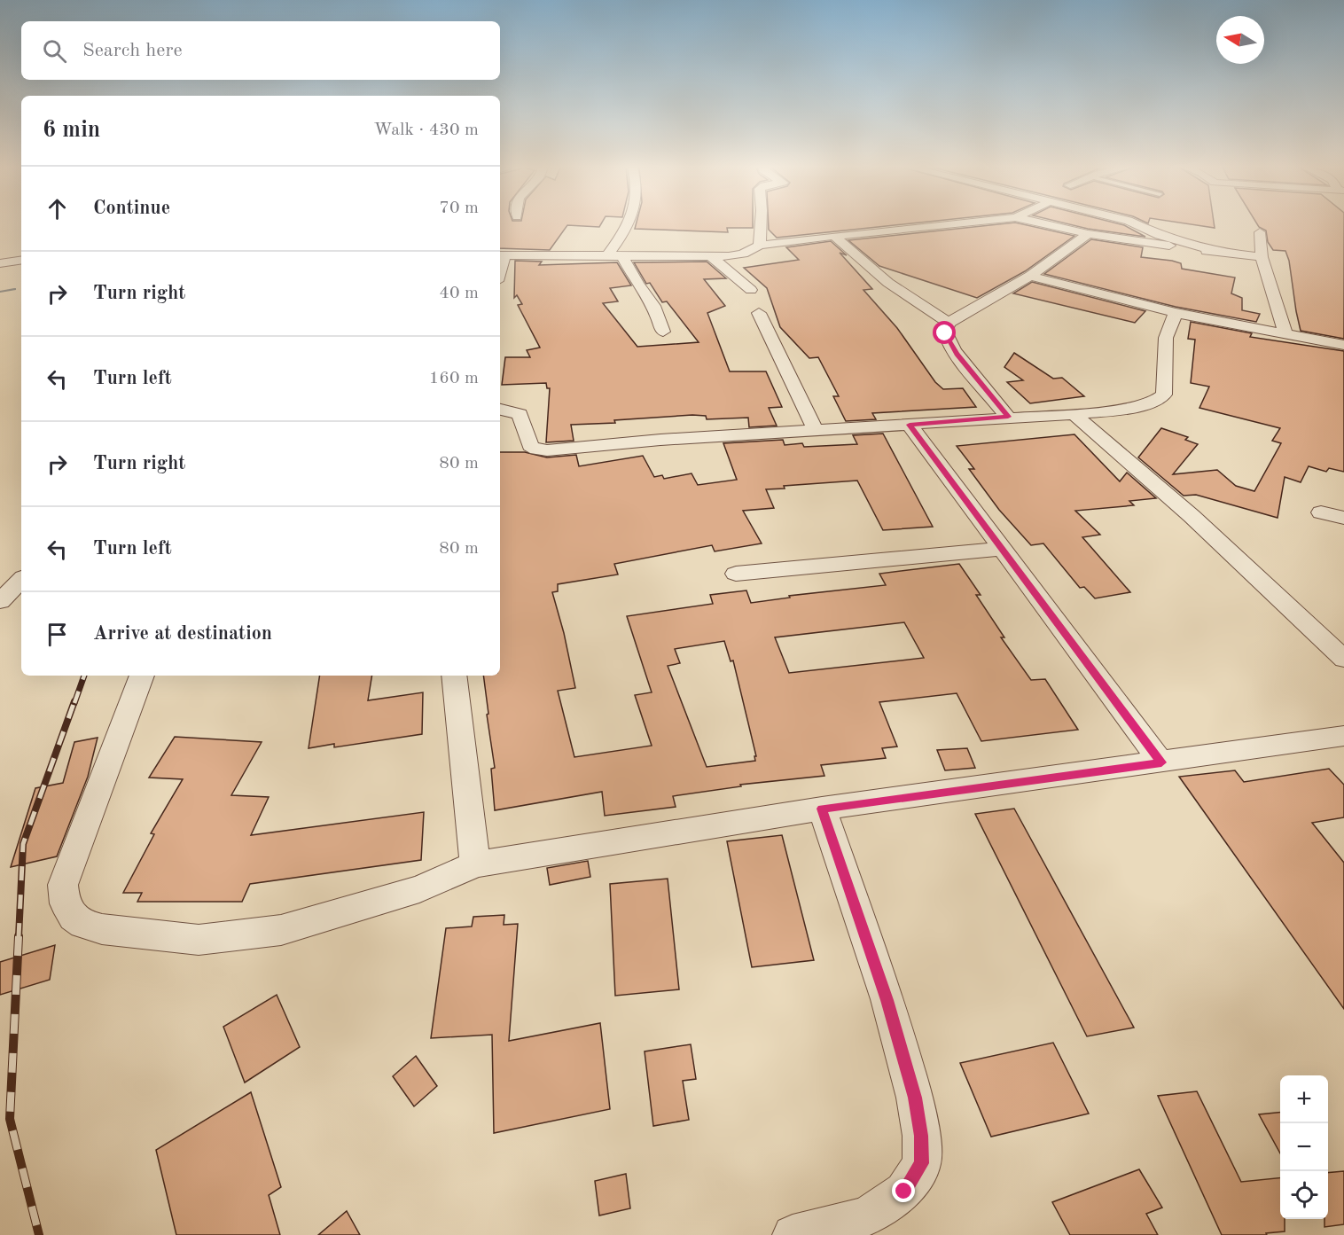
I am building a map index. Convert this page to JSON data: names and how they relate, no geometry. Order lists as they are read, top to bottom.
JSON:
{
  "north": "left",
  "page": {
    "search": "Search here",
    "heading": ["6 min", "Walk · 430 m"],
    "list": [
      ["Continue", "70 m"],
      ["Turn right", "40 m"],
      ["Turn left", "160 m"],
      ["Turn right", "80 m"],
      ["Turn left", "80 m"],
      "Arrive at destination"
    ],
    "map_buttons": ["+", "−"]
  }
}
